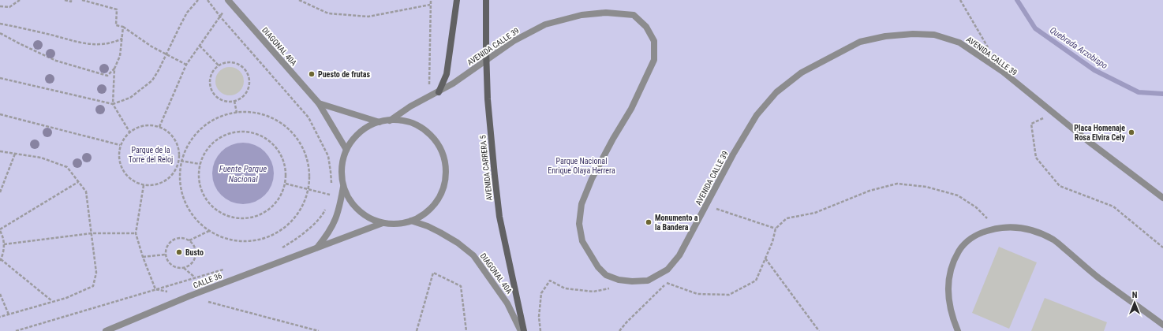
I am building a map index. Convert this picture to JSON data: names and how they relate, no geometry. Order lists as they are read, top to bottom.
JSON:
{
  "streets": {
    "main road": ["AVENIDA CARRERA 5"],
    "street": ["DIAGONAL 40A", "AVENIDA CALLE 39", "CALLE 36"]
  },
  "crossings": [
    ["DIAGONAL 40A", "AVENIDA CALLE 39"],
    ["DIAGONAL 40A", "CALLE 36"],
    ["AVENIDA CALLE 39", "CALLE 36"]
  ],
  "water": ["Quebrada Arzobispo", "Fuente Parque Nacional"],
  "parks": ["Parque de la Torre del Reloj", "Parque Nacional Enrique Olaya Herrera"],
  "places": [
    "Puesto de frutas",
    "Placa Homenaje Rosa Elvira Cely",
    "Monumento a la Bandera",
    "Busto"
  ],
  "north": "top"
}
